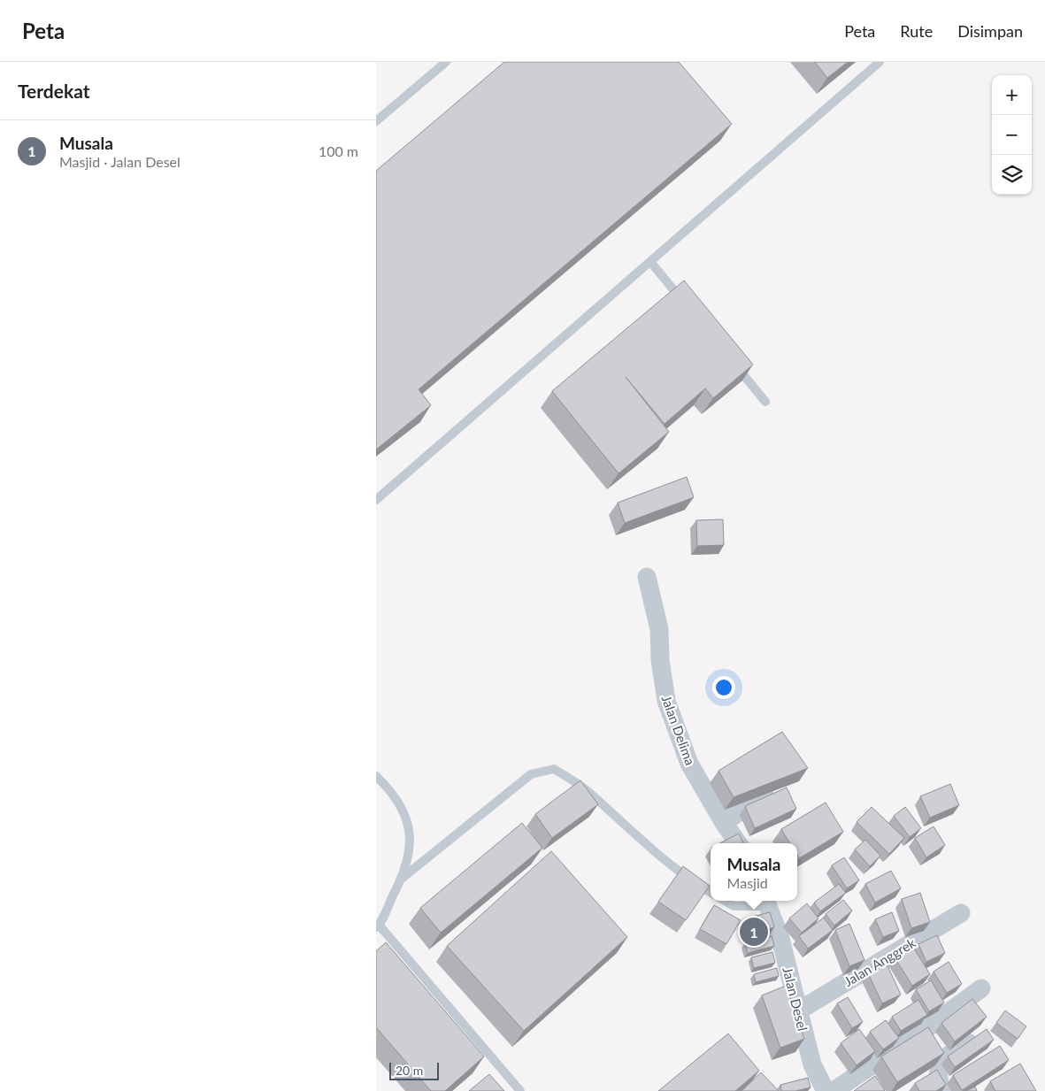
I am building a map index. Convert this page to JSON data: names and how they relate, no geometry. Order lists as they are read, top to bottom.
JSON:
{
  "streets": {
    "street": ["Jalan Delima", "Jalan Anggrek", "Jalan Desel"]
  },
  "crossings": [
    ["Jalan Anggrek", "Jalan Desel"]
  ],
  "scale_bar": "20 m",
  "page": {
    "header": "Peta",
    "nav": ["Peta", "Rute", "Disimpan"],
    "heading": "Terdekat",
    "map_buttons": ["+", "−"],
    "list": [
      {
        "mark": "1",
        "name": "Musala",
        "note": "Masjid · Jalan Desel",
        "value": "100 m"
      }
    ],
    "popup": ["Musala", "Masjid"],
    "pins": "1",
    "scale": "20 m"
  }
}
